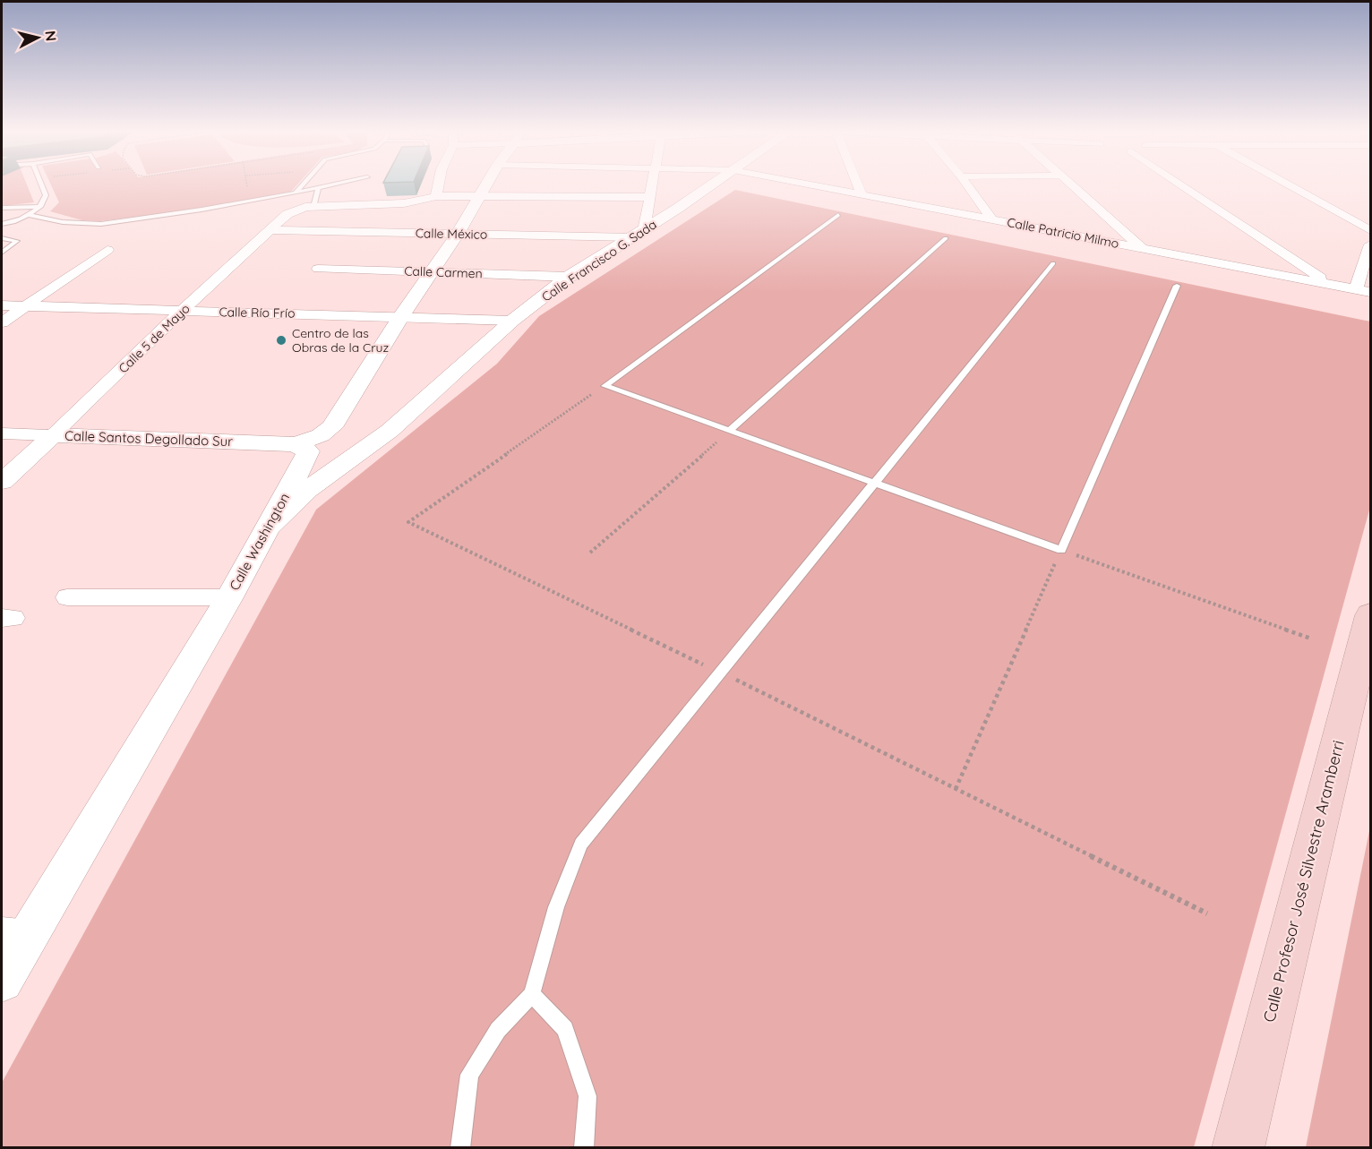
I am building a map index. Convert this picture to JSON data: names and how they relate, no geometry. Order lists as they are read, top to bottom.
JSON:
{
  "streets": {
    "main road": ["Calle Profesor José Silvestre Aramberri"],
    "street": [
      "Calle Patricio Milmo",
      "Calle México",
      "Calle Francisco G. Sada",
      "Calle Carmen",
      "Calle Río Frío",
      "Calle 5 de Mayo",
      "Calle Santos Degollado Sur",
      "Calle Washington"
    ]
  },
  "crossings": [
    ["Calle México", "Calle Francisco G. Sada"],
    ["Calle México", "Calle 5 de Mayo"],
    ["Calle Francisco G. Sada", "Calle Carmen"],
    ["Calle Francisco G. Sada", "Calle Río Frío"],
    ["Calle Francisco G. Sada", "Calle Washington"],
    ["Calle Río Frío", "Calle 5 de Mayo"],
    ["Calle 5 de Mayo", "Calle Santos Degollado Sur"],
    ["Calle Santos Degollado Sur", "Calle Washington"]
  ],
  "places": ["Centro de las Obras de la Cruz"],
  "north": "right"
}
